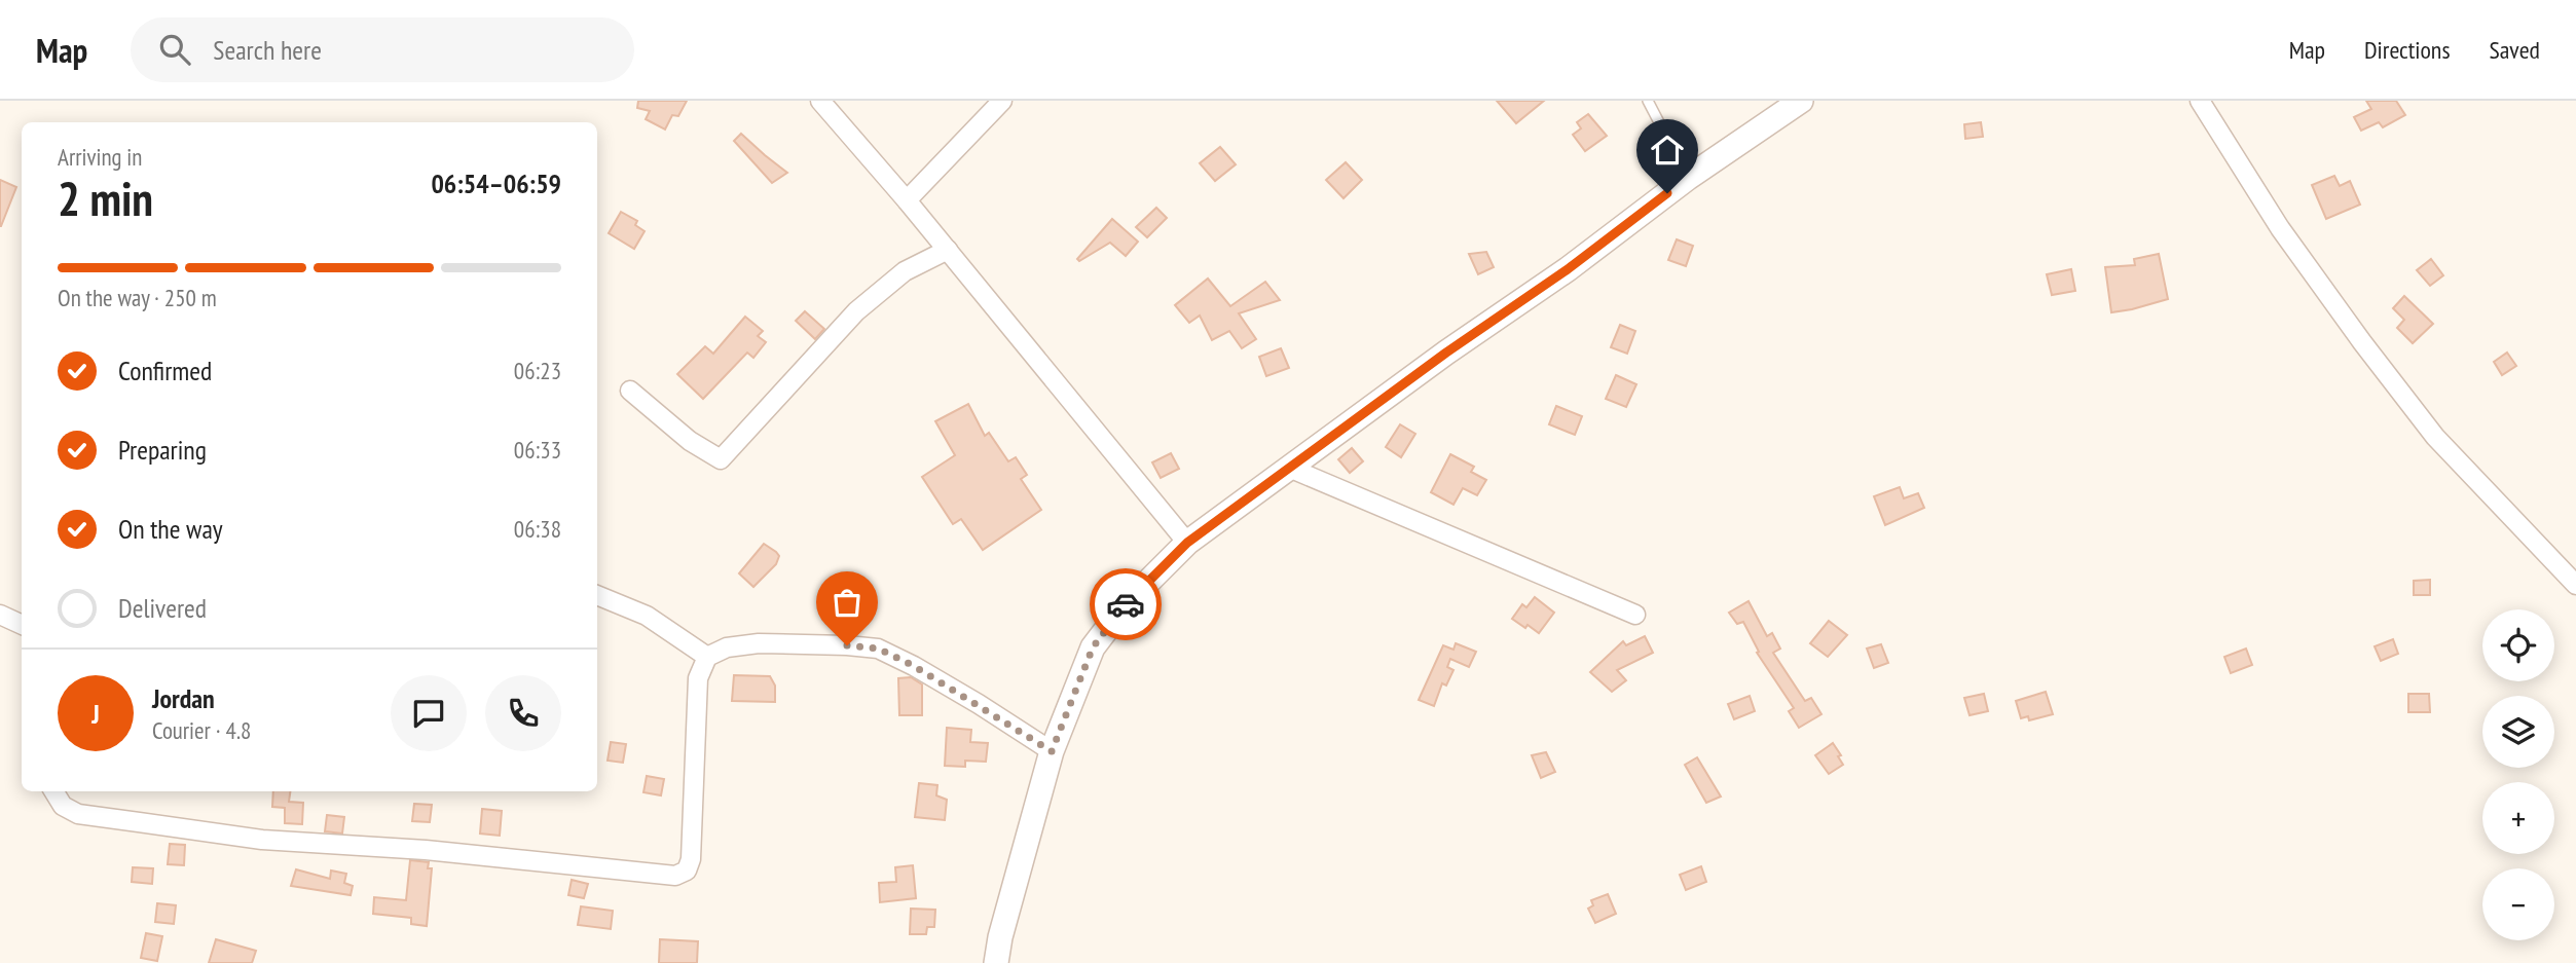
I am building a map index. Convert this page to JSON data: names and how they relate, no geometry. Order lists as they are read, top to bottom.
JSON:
{
  "page": {
    "header": "Map",
    "search": "Search here",
    "nav": ["Map", "Directions", "Saved"],
    "heading": ["2 min", "Arriving in", "06:54–06:59"],
    "panel": ["Jordan", "Courier · 4.8"],
    "bar": "On the way · 250 m",
    "list": [
      ["Confirmed", "06:23"],
      ["Preparing", "06:33"],
      ["On the way", "06:38"],
      "Delivered"
    ],
    "map_buttons": ["+", "−"],
    "round": "J"
  }
}
